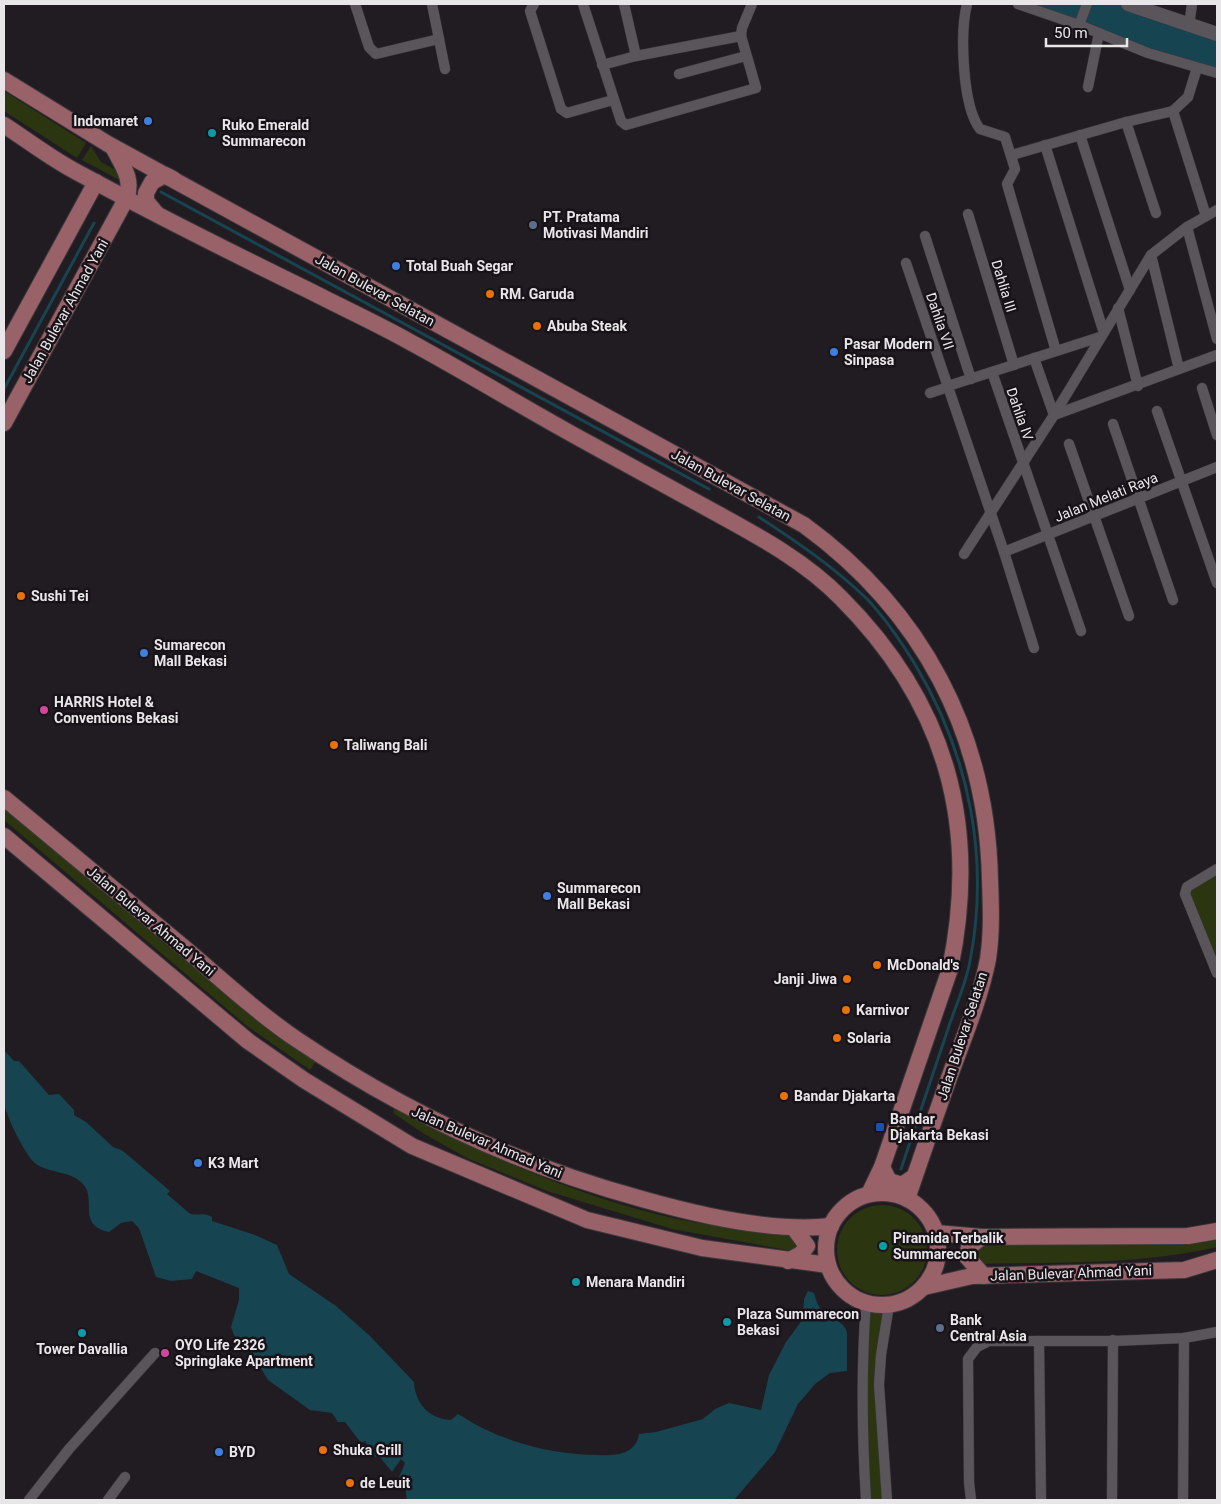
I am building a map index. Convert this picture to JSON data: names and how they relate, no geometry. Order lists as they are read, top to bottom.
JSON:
{
  "streets": {
    "main road": ["Jalan Bulevar Selatan", "Jalan Bulevar Ahmad Yani"],
    "street": [
      "Dahlia III",
      "Dahlia VII",
      "Dahlia lV",
      "Jalan Melati Raya"
    ]
  },
  "crossings": [
    ["Jalan Bulevar Selatan", "Jalan Bulevar Ahmad Yani"],
    ["Dahlia VII", "Jalan Melati Raya"],
    ["Dahlia lV", "Jalan Melati Raya"]
  ],
  "places": {
    "other": [
      "Indomaret",
      "Ruko Emerald Summarecon",
      "PT. Pratama Motivasi Mandiri",
      "Total Buah Segar",
      "RM. Garuda",
      "Abuba Steak",
      "Pasar Modern Sinpasa",
      "Sushi Tei",
      "Sumarecon Mall Bekasi",
      "HARRIS Hotel & Conventions Bekasi",
      "Taliwang Bali",
      "Summarecon Mall Bekasi",
      "McDonald's",
      "Janji Jiwa",
      "Karnivor",
      "Solaria",
      "Bandar Djakarta",
      "K3 Mart",
      "Piramida Terbalik Summarecon",
      "Menara Mandiri",
      "Plaza Summarecon Bekasi",
      "Bank Central Asia",
      "Tower Davallia",
      "OYO Life 2326 Springlake Apartment",
      "Shuka Grill",
      "BYD",
      "de Leuit"
    ],
    "transit": ["Bandar Djakarta Bekasi"]
  },
  "scale_bar": "50 m"
}
